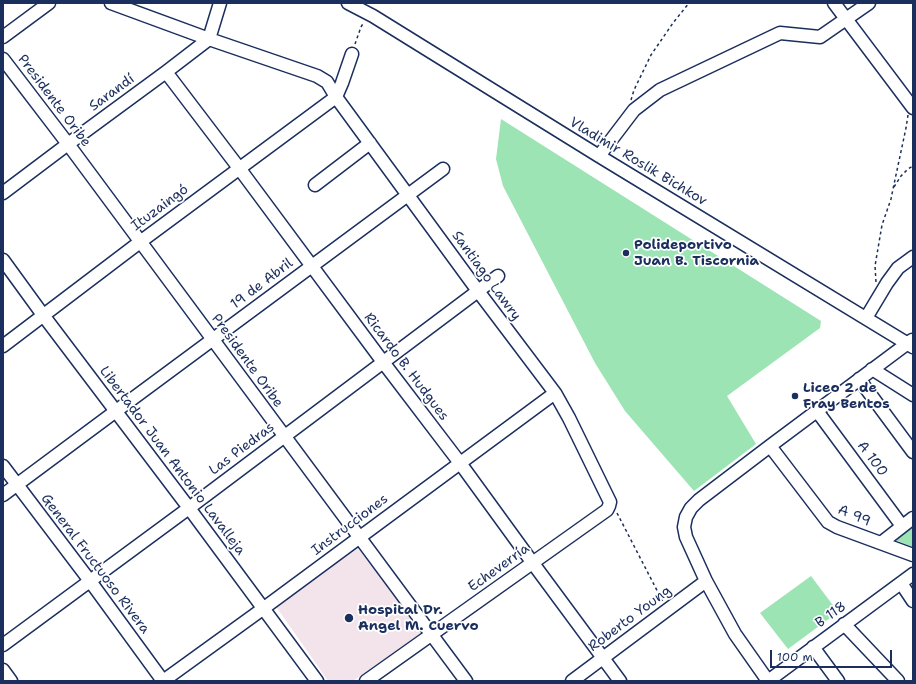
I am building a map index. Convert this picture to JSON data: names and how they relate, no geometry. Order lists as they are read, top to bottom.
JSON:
{
  "streets": {
    "street": [
      "Sarandí",
      "Presidente Oribe",
      "Vladimir Roslik Bichkov",
      "Ituzaingó",
      "Santiago Lawry",
      "19 de Abril",
      "Ricardo B. Hudgues",
      "Las Piedras",
      "A 100",
      "Libertador Juan Antonio Lavalleja",
      "A 99",
      "Instrucciones",
      "General Fructuoso Rivera",
      "Echeverría",
      "B 118",
      "Roberto Young"
    ]
  },
  "crossings": [
    ["Sarandí", "Presidente Oribe"],
    ["Sarandí", "Santiago Lawry"],
    ["Sarandí", "Ricardo B. Hudgues"],
    ["Presidente Oribe", "Ituzaingó"],
    ["Presidente Oribe", "19 de Abril"],
    ["Presidente Oribe", "Las Piedras"],
    ["Presidente Oribe", "Instrucciones"],
    ["Presidente Oribe", "Echeverría"],
    ["Ituzaingó", "Santiago Lawry"],
    ["Ituzaingó", "Ricardo B. Hudgues"],
    ["Ituzaingó", "Libertador Juan Antonio Lavalleja"],
    ["Santiago Lawry", "19 de Abril"],
    ["Santiago Lawry", "Las Piedras"],
    ["Santiago Lawry", "Instrucciones"],
    ["Santiago Lawry", "Echeverría"],
    ["19 de Abril", "Ricardo B. Hudgues"],
    ["19 de Abril", "Libertador Juan Antonio Lavalleja"],
    ["19 de Abril", "General Fructuoso Rivera"],
    ["Ricardo B. Hudgues", "Las Piedras"],
    ["Ricardo B. Hudgues", "Instrucciones"],
    ["Ricardo B. Hudgues", "Echeverría"],
    ["Ricardo B. Hudgues", "Roberto Young"],
    ["Las Piedras", "Libertador Juan Antonio Lavalleja"],
    ["Las Piedras", "General Fructuoso Rivera"],
    ["Libertador Juan Antonio Lavalleja", "Instrucciones"],
    ["Instrucciones", "General Fructuoso Rivera"]
  ],
  "places": ["Polideportivo Juan B. Tiscornia", "Liceo 2 de Fray Bentos", "Hospital Dr. Angel M. Cuervo"],
  "scale_bar": "100 m"
}
